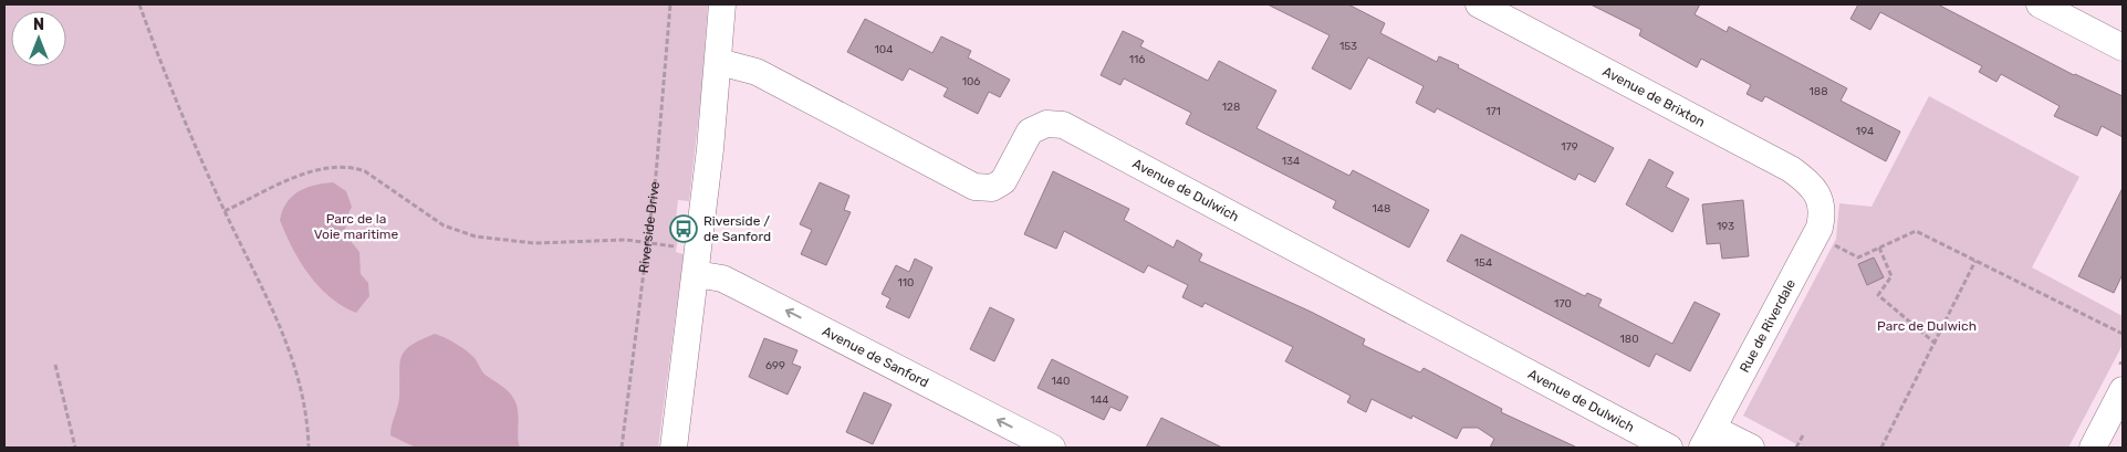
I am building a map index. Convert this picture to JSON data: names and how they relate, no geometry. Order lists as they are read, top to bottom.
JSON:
{
  "streets": {
    "street": [
      "Avenue de Brixton",
      "Avenue de Dulwich",
      "Rue de Riverdale",
      "Avenue de Sanford"
    ],
    "path": ["Riverside Drive"]
  },
  "crossings": [
    ["Avenue de Brixton", "Rue de Riverdale"]
  ],
  "one_way": ["Avenue de Sanford"],
  "parks": ["Parc de la Voie maritime", "Parc de Dulwich"],
  "places": {
    "bus stop": ["Riverside / de Sanford"]
  },
  "house_numbers": [
    "153",
    "104",
    "116",
    "106",
    "188",
    "128",
    "171",
    "194",
    "179",
    "134",
    "148",
    "193",
    "154",
    "110",
    "170",
    "180",
    "699",
    "140",
    "144"
  ],
  "north": "top"
}
